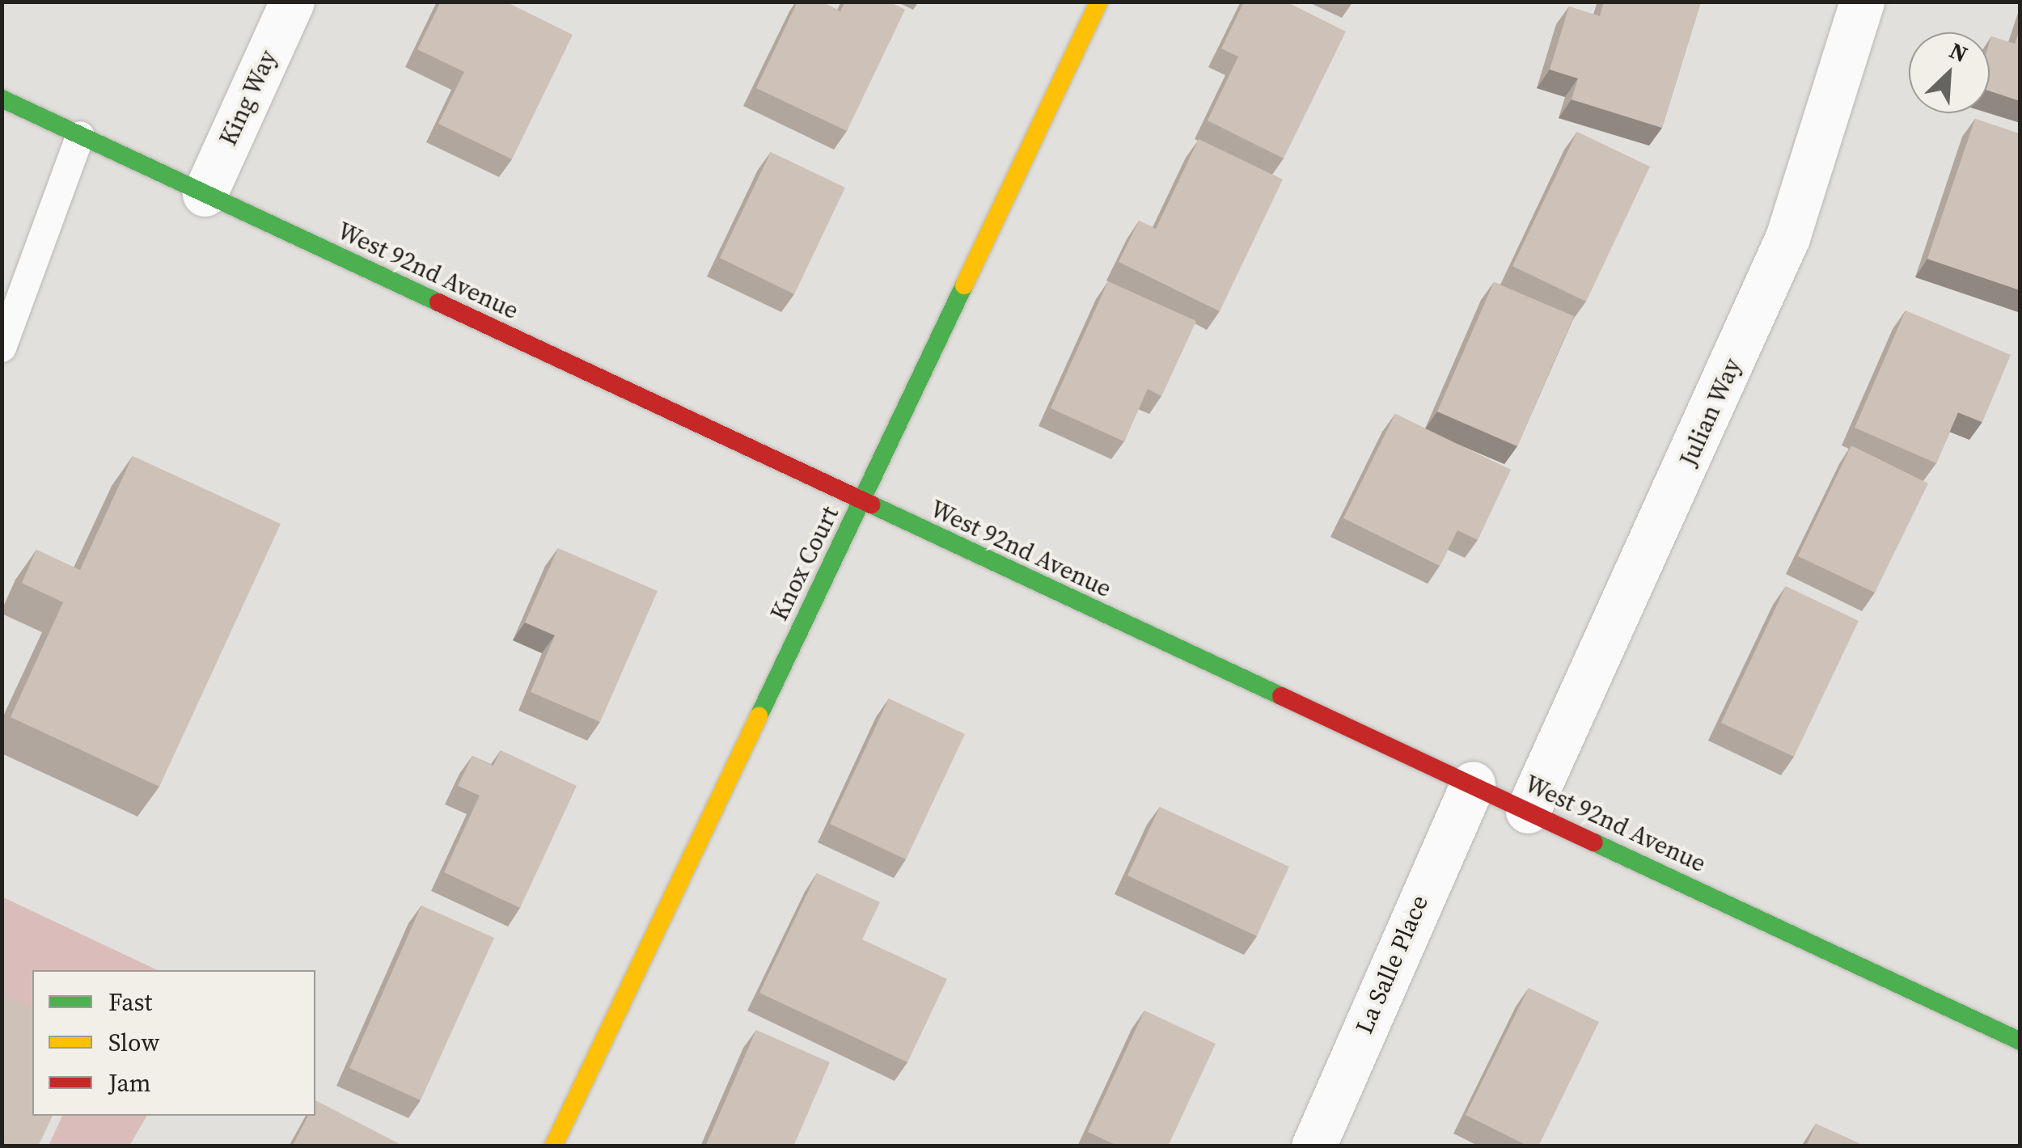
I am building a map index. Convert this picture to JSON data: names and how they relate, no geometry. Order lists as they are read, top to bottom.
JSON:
{
  "streets": {
    "main road": ["West 92nd Avenue", "Knox Court"],
    "street": ["King Way", "Julian Way", "La Salle Place"]
  },
  "crossings": [
    ["King Way", "West 92nd Avenue"],
    ["West 92nd Avenue", "Julian Way"],
    ["West 92nd Avenue", "Knox Court"],
    ["West 92nd Avenue", "La Salle Place"]
  ],
  "legend": ["Fast", "Slow", "Jam"],
  "north": "top right"
}
